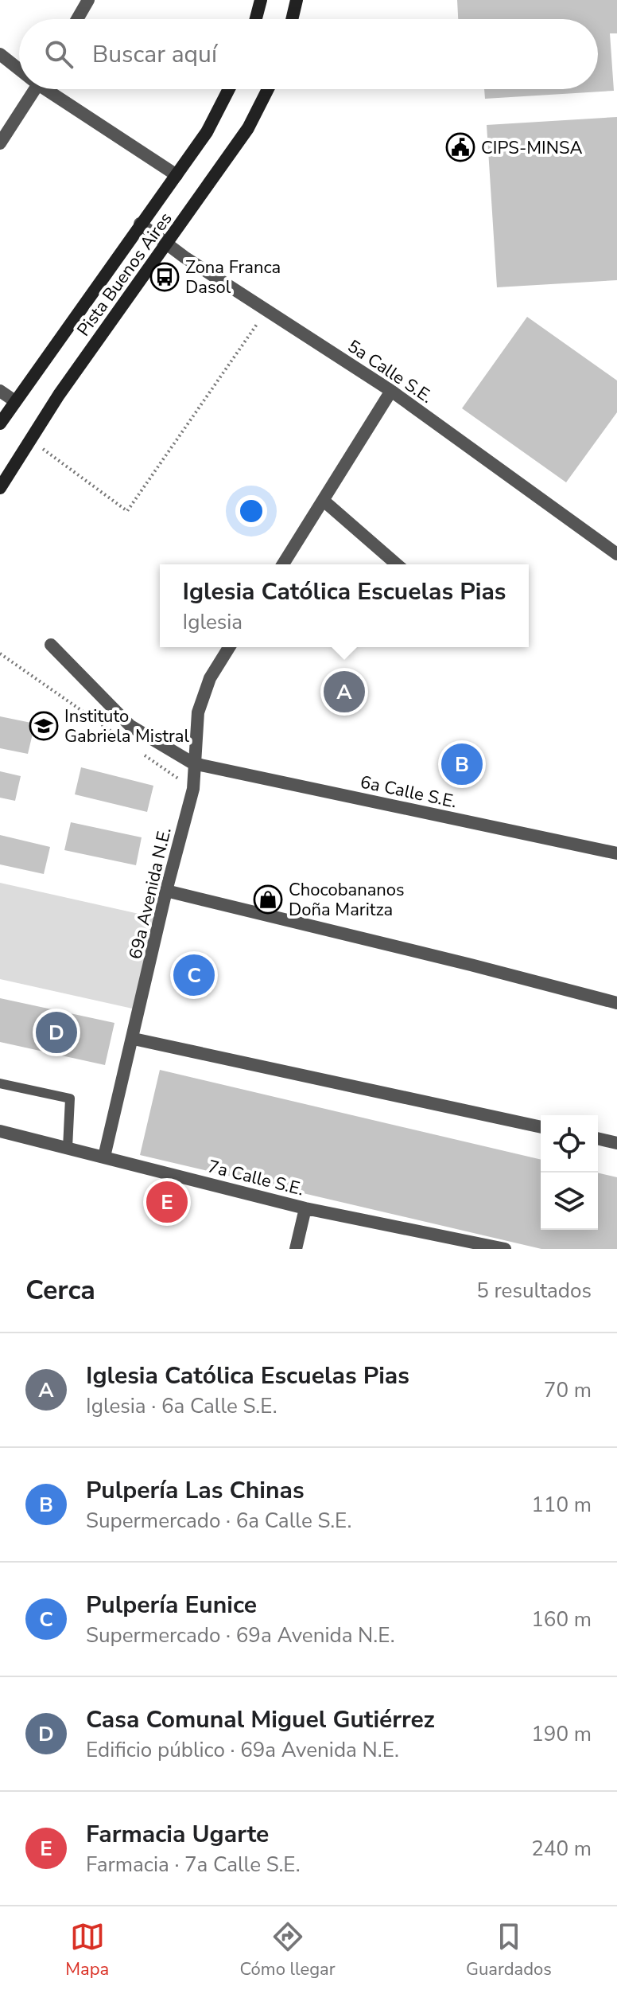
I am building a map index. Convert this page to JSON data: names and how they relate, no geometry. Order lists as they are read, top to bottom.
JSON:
{
  "streets": {
    "main road": ["Pista Buenos Aires"],
    "street": [
      "5a Calle S.E.",
      "6a Calle S.E.",
      "69a Avenida N.E.",
      "7a Calle S.E."
    ]
  },
  "crossings": [
    ["Pista Buenos Aires", "5a Calle S.E."],
    ["6a Calle S.E.", "69a Avenida N.E."],
    ["69a Avenida N.E.", "7a Calle S.E."]
  ],
  "places": {
    "public building": ["CIPS-MINSA"],
    "bus stop": ["Zona Franca Dasol"],
    "school or university": ["Instituto Gabriela Mistral"],
    "shop": ["Chocobananos Doña Maritza"]
  },
  "page": {
    "search": "Buscar aquí",
    "popup": ["Iglesia Católica Escuelas Pias", "Iglesia"],
    "pins": [
      "A",
      "B",
      "C",
      "D",
      "E"
    ],
    "heading": ["Cerca", "5 resultados"],
    "list": [
      {
        "mark": "A",
        "name": "Iglesia Católica Escuelas Pias",
        "note": "Iglesia · 6a Calle S.E.",
        "value": "70 m"
      },
      {
        "mark": "B",
        "name": "Pulpería Las Chinas",
        "note": "Supermercado · 6a Calle S.E.",
        "value": "110 m"
      },
      {
        "mark": "C",
        "name": "Pulpería Eunice",
        "note": "Supermercado · 69a Avenida N.E.",
        "value": "160 m"
      },
      {
        "mark": "D",
        "name": "Casa Comunal Miguel Gutiérrez",
        "note": "Edificio público · 69a Avenida N.E.",
        "value": "190 m"
      },
      {
        "mark": "E",
        "name": "Farmacia Ugarte",
        "note": "Farmacia · 7a Calle S.E.",
        "value": "240 m"
      }
    ],
    "nav": ["Mapa", "Cómo llegar", "Guardados"]
  }
}
